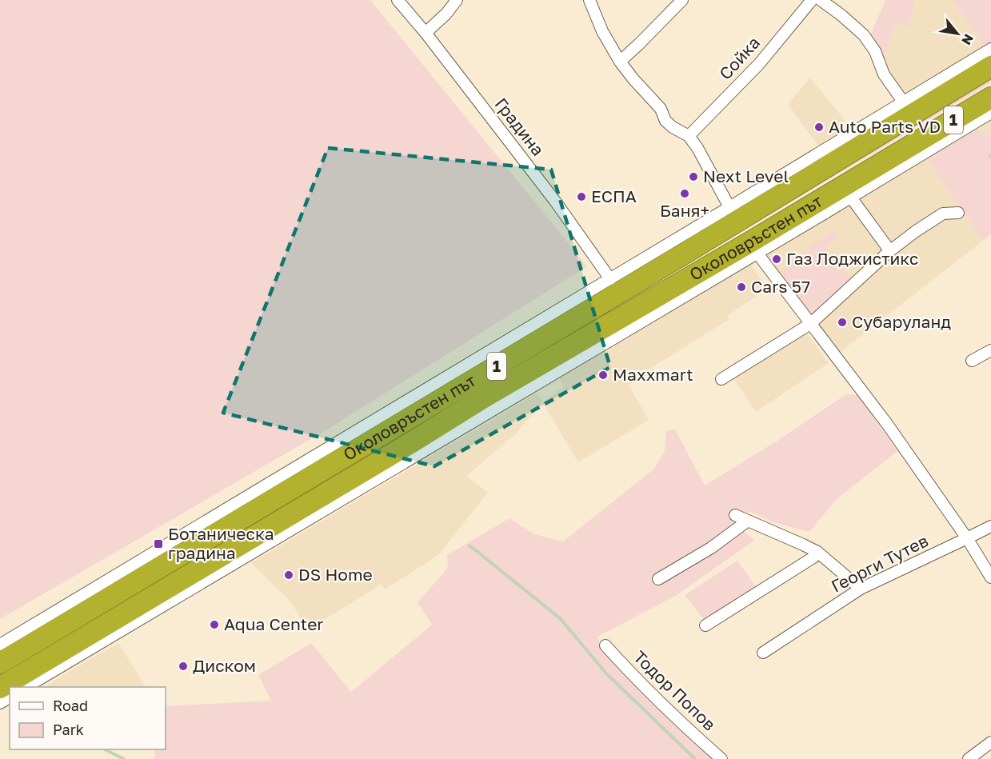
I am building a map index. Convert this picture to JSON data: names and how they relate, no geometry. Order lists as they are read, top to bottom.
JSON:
{
  "streets": {
    "highway": ["1", "Околовръстен път"],
    "street": [
      "Сойка",
      "Градина",
      "Георги Тутев",
      "Тодор Попов"
    ]
  },
  "places": {
    "other": [
      "Auto Parts VD",
      "Next Level",
      "Баня+",
      "ЕСПА",
      "Газ Лоджистикс",
      "Cars 57",
      "Субаруланд",
      "Maxxmart",
      "DS Home",
      "Aqua Center",
      "Диском"
    ],
    "transit": ["Ботаническа градина"]
  },
  "legend": ["Road", "Park"],
  "north": "bottom right"
}
